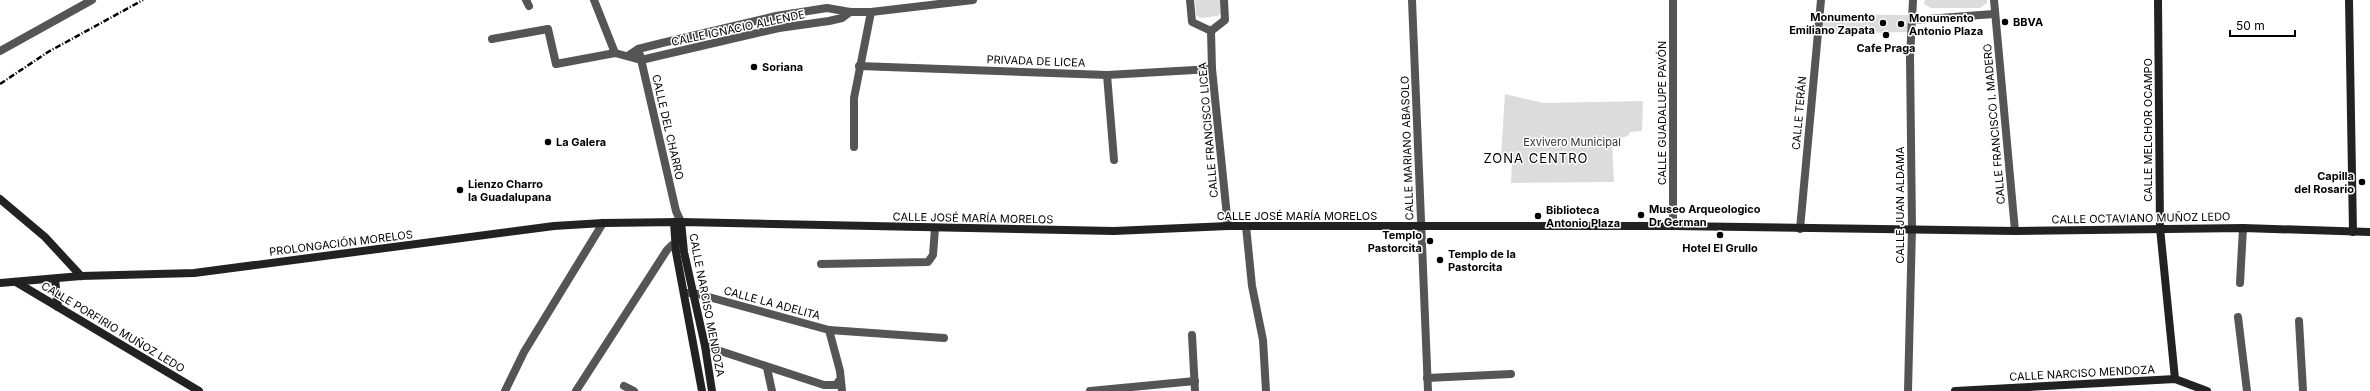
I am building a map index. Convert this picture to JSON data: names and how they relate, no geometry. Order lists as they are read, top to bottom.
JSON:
{
  "streets": {
    "street": [
      "CALLE IGNACIO ALLENDE",
      "PRIVADA DE LICEA",
      "CALLE GUADALUPE PAVÓN",
      "CALLE TERÁN",
      "CALLE FRANCISCO I. MADERO",
      "CALLE DEL CHARRO",
      "CALLE FRANCISCO LICEA",
      "CALLE MELCHOR OCAMPO",
      "CALLE MARIANO ABASOLO",
      "CALLE JUAN ALDAMA",
      "CALLE JOSÉ MARÍA MORELOS",
      "CALLE OCTAVIANO MUÑOZ LEDO",
      "PROLONGACIÓN MORELOS",
      "CALLE LA ADELITA",
      "CALLE NARCISO MENDOZA",
      "CALLE PORFIRIO MUÑOZ LEDO"
    ]
  },
  "crossings": [
    ["CALLE IGNACIO ALLENDE", "CALLE DEL CHARRO"],
    ["PRIVADA DE LICEA", "CALLE FRANCISCO LICEA"],
    ["CALLE GUADALUPE PAVÓN", "CALLE JOSÉ MARÍA MORELOS"],
    ["CALLE TERÁN", "CALLE JOSÉ MARÍA MORELOS"],
    ["CALLE FRANCISCO I. MADERO", "CALLE OCTAVIANO MUÑOZ LEDO"],
    ["CALLE DEL CHARRO", "CALLE JOSÉ MARÍA MORELOS"],
    ["CALLE DEL CHARRO", "PROLONGACIÓN MORELOS"],
    ["CALLE DEL CHARRO", "CALLE NARCISO MENDOZA"],
    ["CALLE FRANCISCO LICEA", "CALLE JOSÉ MARÍA MORELOS"],
    ["CALLE MELCHOR OCAMPO", "CALLE OCTAVIANO MUÑOZ LEDO"],
    ["CALLE MELCHOR OCAMPO", "CALLE NARCISO MENDOZA"],
    ["CALLE MARIANO ABASOLO", "CALLE JOSÉ MARÍA MORELOS"],
    ["CALLE JUAN ALDAMA", "CALLE JOSÉ MARÍA MORELOS"],
    ["CALLE JUAN ALDAMA", "CALLE OCTAVIANO MUÑOZ LEDO"],
    ["CALLE JOSÉ MARÍA MORELOS", "CALLE OCTAVIANO MUÑOZ LEDO"],
    ["CALLE JOSÉ MARÍA MORELOS", "PROLONGACIÓN MORELOS"],
    ["CALLE JOSÉ MARÍA MORELOS", "CALLE NARCISO MENDOZA"],
    ["PROLONGACIÓN MORELOS", "CALLE NARCISO MENDOZA"],
    ["PROLONGACIÓN MORELOS", "CALLE PORFIRIO MUÑOZ LEDO"],
    ["CALLE LA ADELITA", "CALLE NARCISO MENDOZA"]
  ],
  "districts": ["ZONA CENTRO"],
  "parks": ["Exvivero Municipal"],
  "places": [
    "BBVA",
    "Monumento Emiliano Zapata",
    "Monumento Antonio Plaza",
    "Cafe Praga",
    "Soriana",
    "La Galera",
    "Capilla del Rosario",
    "Lienzo Charro la Guadalupana",
    "Museo Arqueologico Dr German",
    "Biblioteca Antonio Plaza",
    "Hotel El Grullo",
    "Templo Pastorcita",
    "Templo de la Pastorcita"
  ],
  "scale_bar": "50 m"
}
